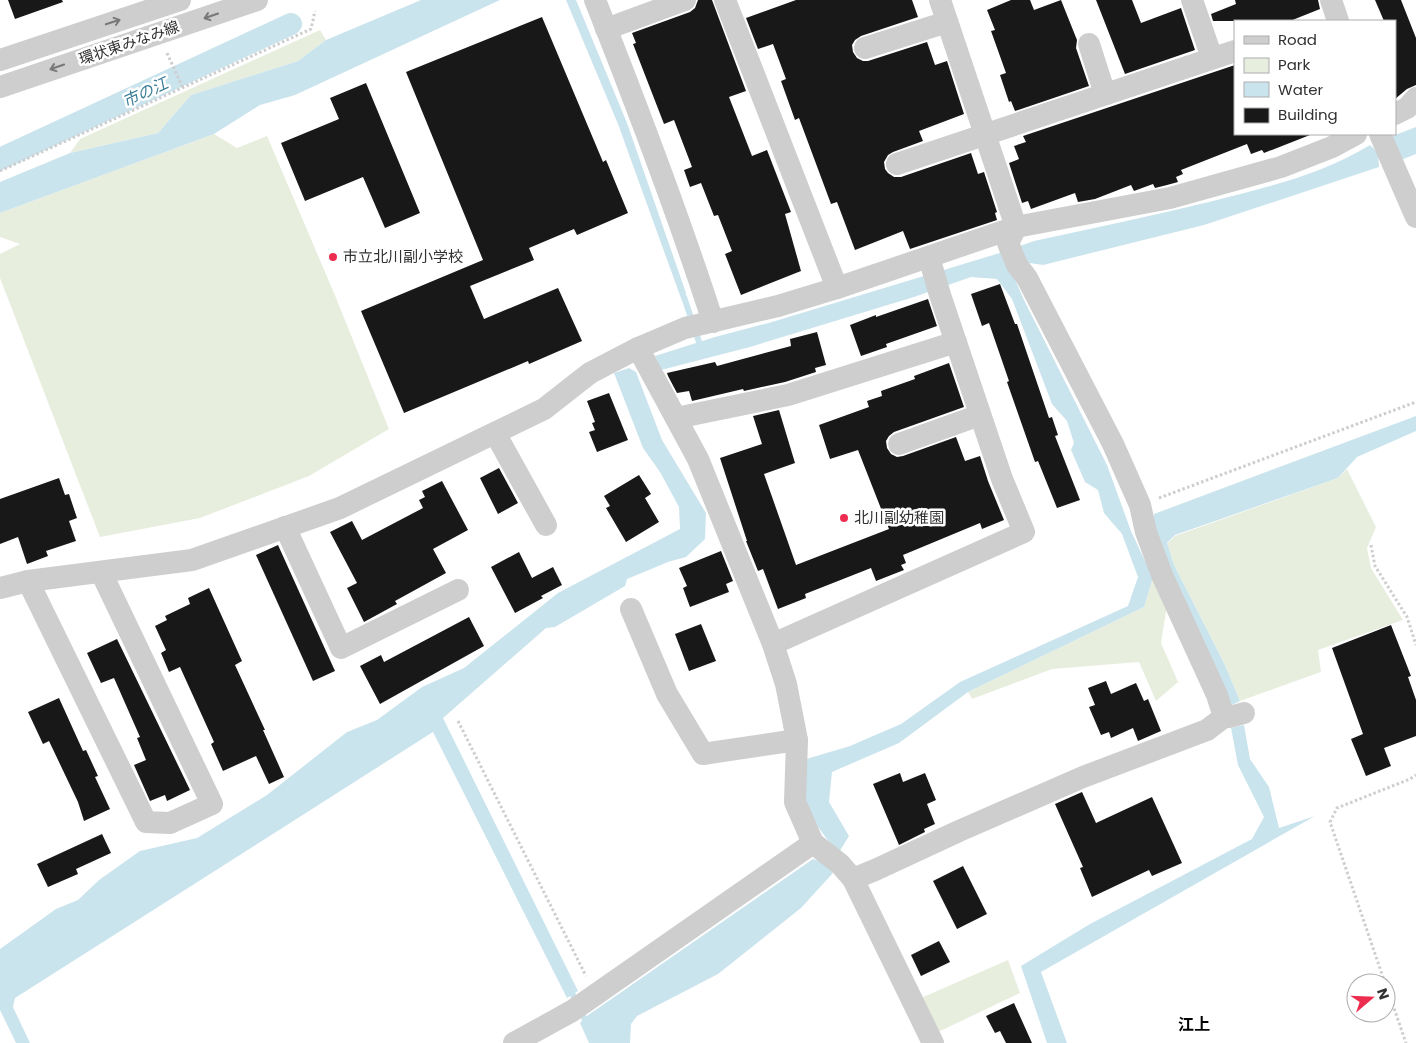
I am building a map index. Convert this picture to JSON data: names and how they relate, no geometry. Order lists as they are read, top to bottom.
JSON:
{
  "streets": {
    "street": ["環状東みなみ線"]
  },
  "districts": ["江上"],
  "water": ["市の江"],
  "places": ["市立北川副小学校", "北川副幼稚園"],
  "legend": [
    "Road",
    "Park",
    "Water",
    "Building"
  ],
  "north": "right"
}
